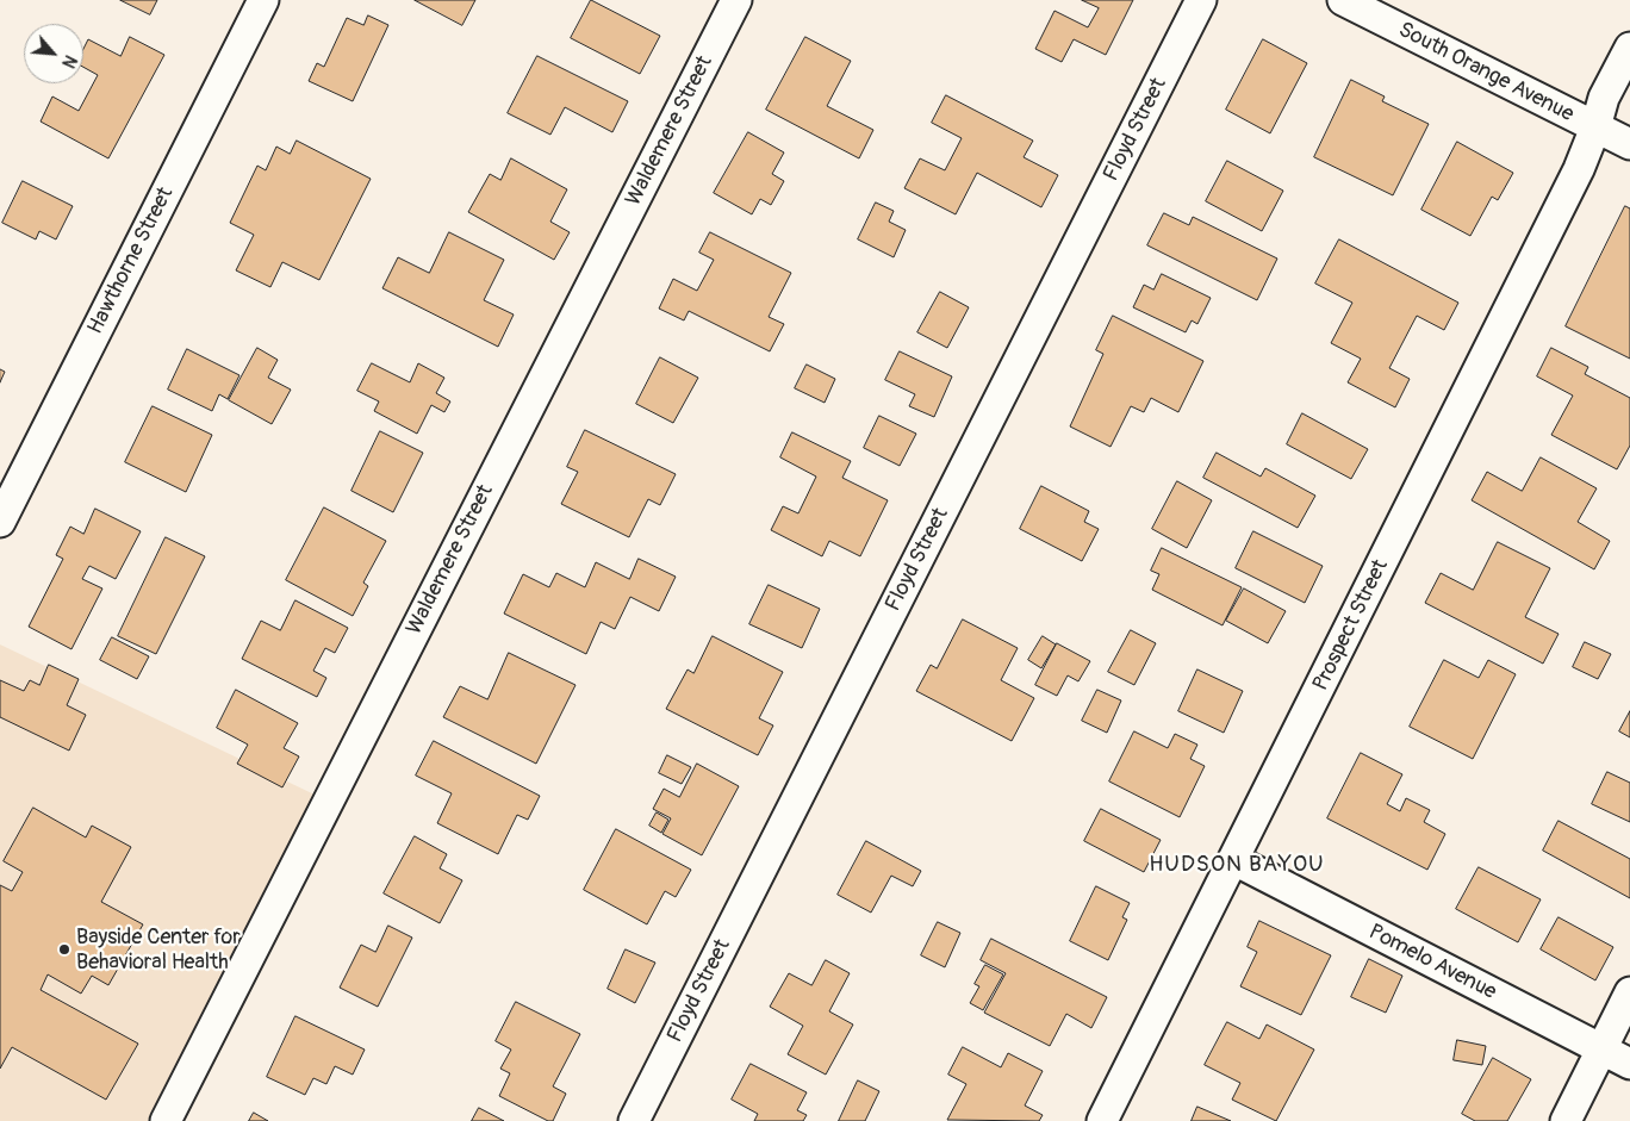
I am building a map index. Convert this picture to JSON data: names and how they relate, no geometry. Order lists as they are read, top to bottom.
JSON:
{
  "streets": {
    "street": [
      "South Orange Avenue",
      "Floyd Street",
      "Waldemere Street",
      "Hawthorne Street",
      "Prospect Street",
      "Pomelo Avenue"
    ]
  },
  "crossings": [
    ["South Orange Avenue", "Prospect Street"],
    ["Prospect Street", "Pomelo Avenue"]
  ],
  "districts": ["HUDSON BAYOU"],
  "places": ["Bayside Center for Behavioral Health"],
  "north": "bottom right"
}
